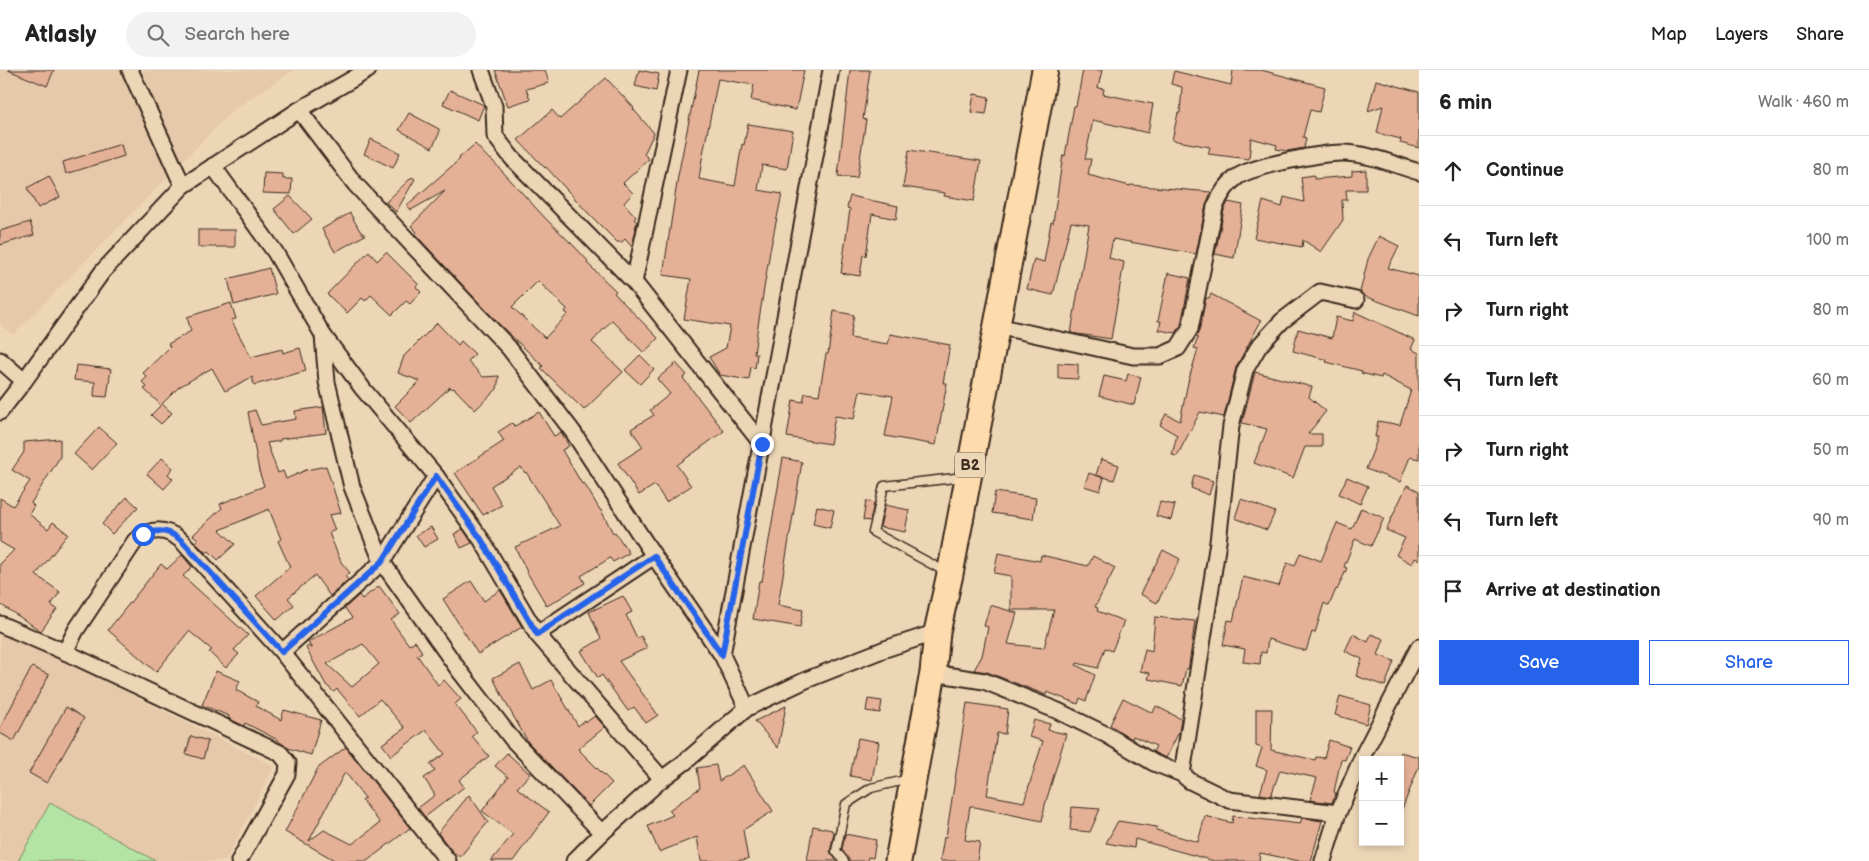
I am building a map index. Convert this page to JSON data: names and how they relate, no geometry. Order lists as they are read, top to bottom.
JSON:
{
  "streets": {
    "highway": ["B2"]
  },
  "page": {
    "header": "Atlasly",
    "search": "Search here",
    "nav": ["Map", "Layers", "Share"],
    "heading": ["6 min", "Walk · 460 m"],
    "list": [
      ["Continue", "80 m"],
      ["Turn left", "100 m"],
      ["Turn right", "80 m"],
      ["Turn left", "60 m"],
      ["Turn right", "50 m"],
      ["Turn left", "90 m"],
      "Arrive at destination"
    ],
    "buttons": ["Save", "Share"],
    "map_buttons": ["+", "−"]
  }
}
